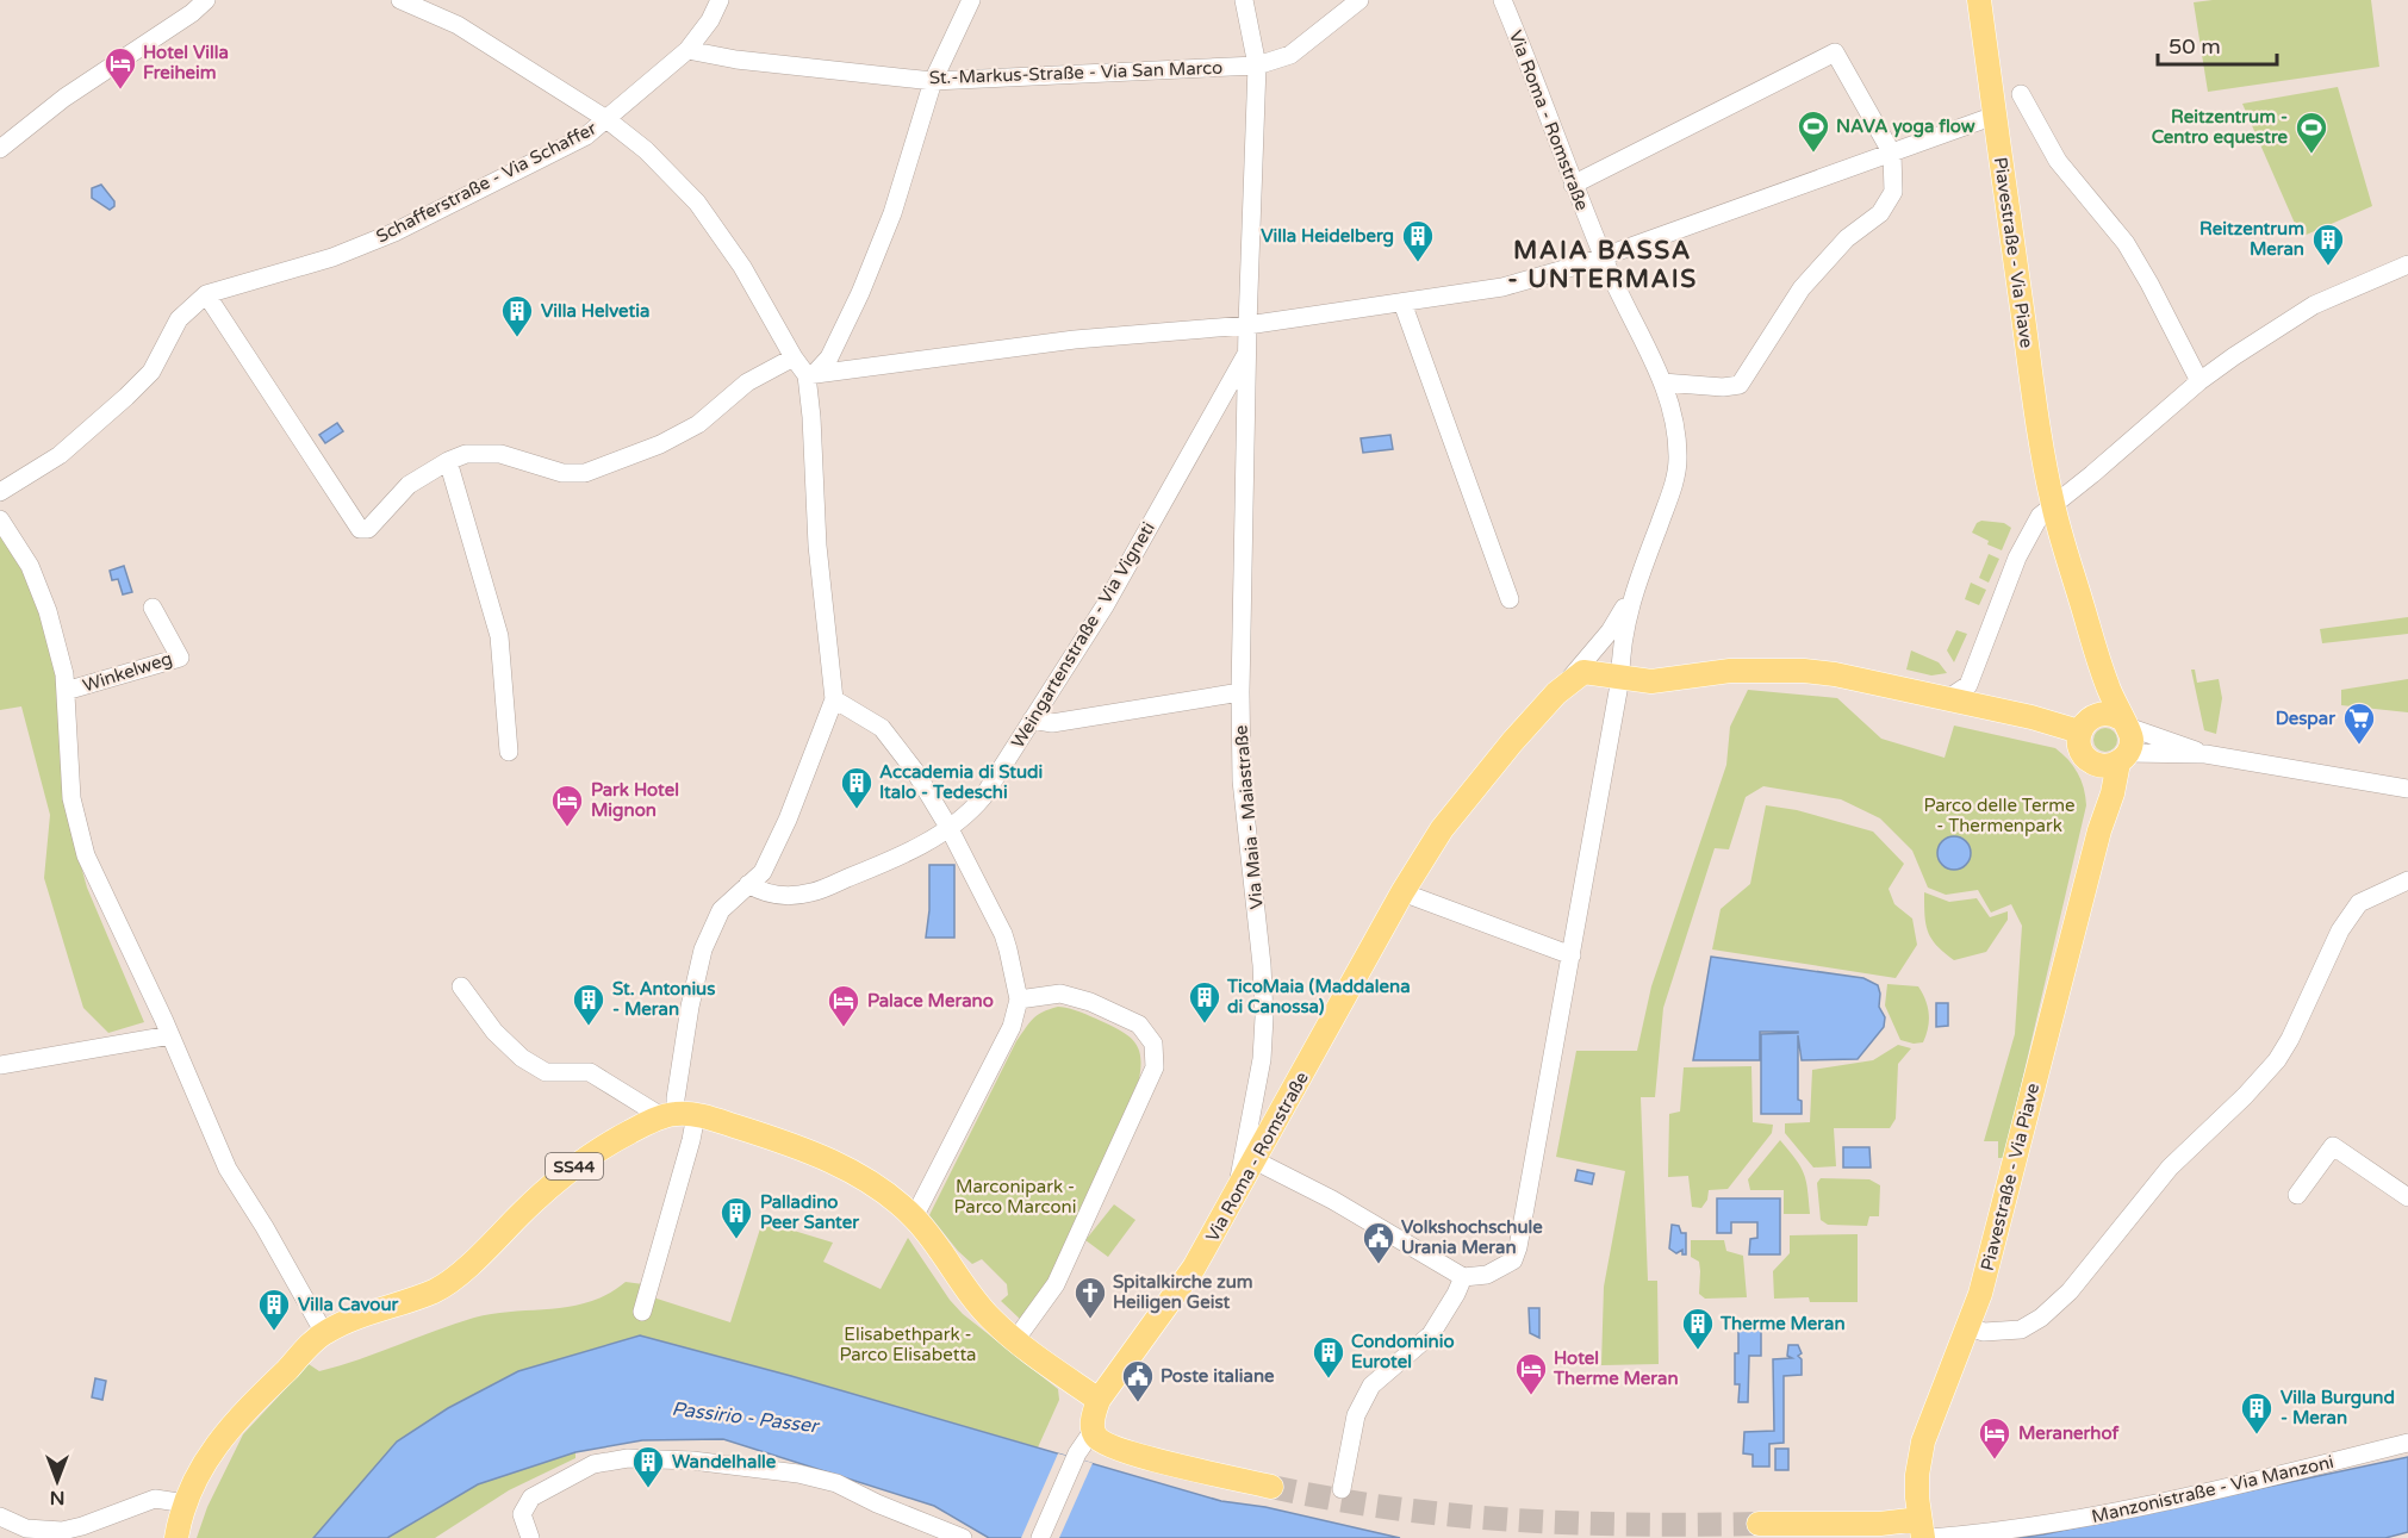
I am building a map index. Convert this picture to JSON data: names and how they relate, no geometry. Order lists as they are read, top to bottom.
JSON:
{
  "streets": {
    "main road": ["Via Roma - Romstraße", "Piavestraße - Via Piave", "SS44"],
    "street": [
      "St.-Markus-Straße - Via San Marco",
      "Schafferstraße - Via Schaffer",
      "Weingartenstraße - Via Vigneti",
      "Winkelweg",
      "Via Maia - Maiastraße",
      "Manzonistraße - Via Manzoni"
    ]
  },
  "crossings": [
    ["St.-Markus-Straße - Via San Marco", "Schafferstraße - Via Schaffer"],
    ["St.-Markus-Straße - Via San Marco", "Via Maia - Maiastraße"],
    ["Via Roma - Romstraße", "Via Maia - Maiastraße"],
    ["Piavestraße - Via Piave", "Manzonistraße - Via Manzoni"],
    ["Weingartenstraße - Via Vigneti", "Via Maia - Maiastraße"]
  ],
  "districts": ["MAIA BASSA - UNTERMAIS"],
  "water": ["Passirio - Passer"],
  "parks": ["Parco delle Terme - Thermenpark", "Marconipark - Parco Marconi", "Elisabethpark - Parco Elisabetta"],
  "places": {
    "hotel": [
      "Hotel Villa Freiheim",
      "Park Hotel Mignon",
      "Palace Merano",
      "Hotel Therme Meran",
      "Meranerhof"
    ],
    "sports": ["NAVA yoga flow", "Reitzentrum - Centro equestre"],
    "building": [
      "Villa Heidelberg",
      "Reitzentrum Meran",
      "Villa Helvetia",
      "Accademia di Studi Italo - Tedeschi",
      "TicoMaia (Maddalena di Canossa)",
      "St. Antonius - Meran",
      "Palladino Peer Santer",
      "Villa Cavour",
      "Therme Meran",
      "Condominio Eurotel",
      "Villa Burgund - Meran",
      "Wandelhalle"
    ],
    "supermarket": ["Despar"],
    "public building": ["Volkshochschule Urania Meran", "Poste italiane"],
    "church": ["Spitalkirche zum Heiligen Geist"]
  },
  "scale_bar": "50 m",
  "north": "bottom"
}
